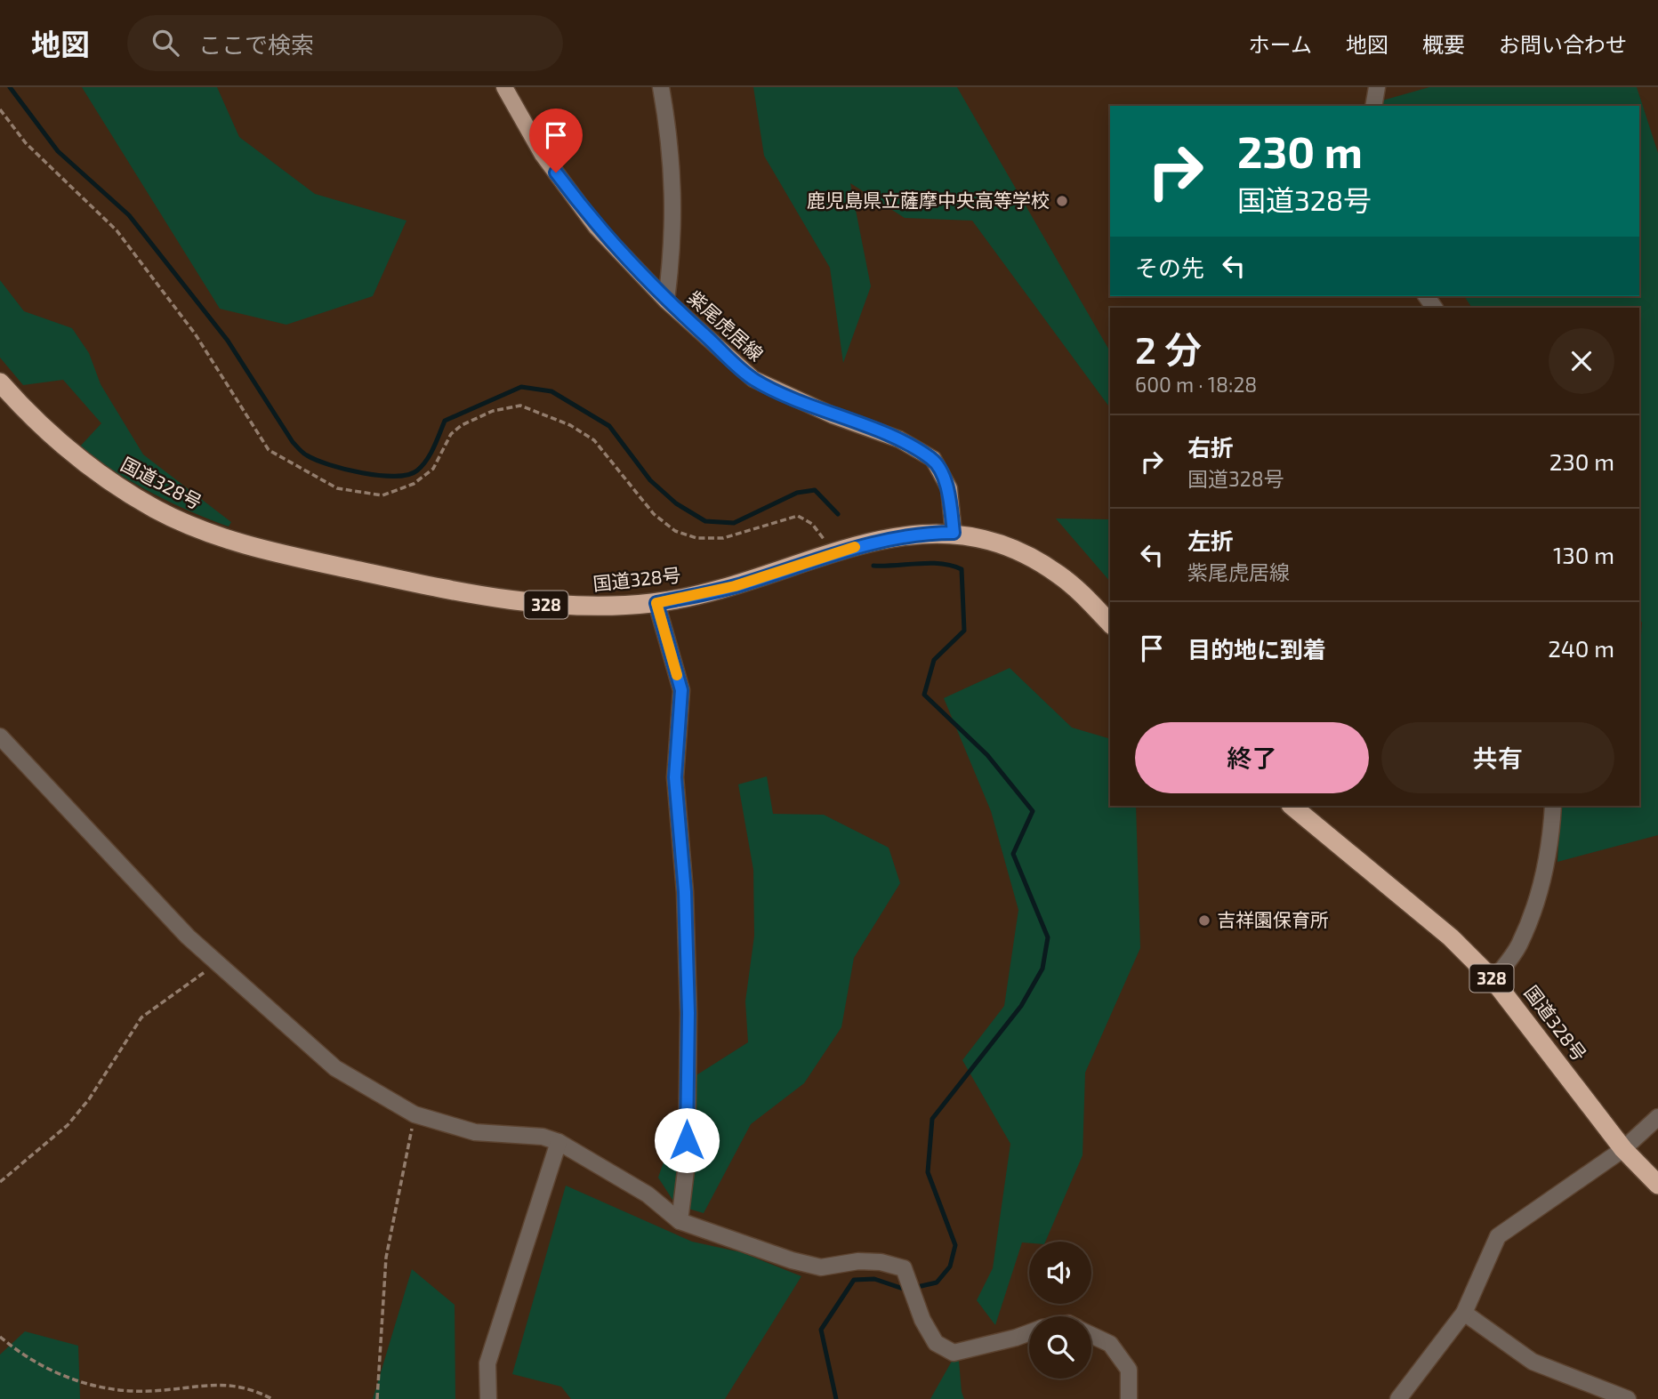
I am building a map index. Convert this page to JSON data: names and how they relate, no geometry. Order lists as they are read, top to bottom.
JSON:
{
  "streets": {
    "highway": ["国道328号", "328"],
    "main road": ["紫尾虎居線"]
  },
  "crossings": [
    ["紫尾虎居線", "国道328号"]
  ],
  "places": ["鹿児島県立薩摩中央高等学校", "吉祥園保育所"],
  "page": {
    "header": "地図",
    "search": "ここで検索",
    "nav": [
      "ホーム",
      "地図",
      "概要",
      "お問い合わせ"
    ],
    "turn": ["230 m", "国道328号"],
    "then": "その先",
    "heading": ["2 分", "600 m · 18:28"],
    "list": [
      {
        "name": "右折",
        "note": "国道328号",
        "value": "230 m"
      },
      {
        "name": "左折",
        "note": "紫尾虎居線",
        "value": "130 m"
      },
      {
        "name": "目的地に到着",
        "value": "240 m"
      }
    ],
    "buttons": ["終了", "共有"]
  }
}
